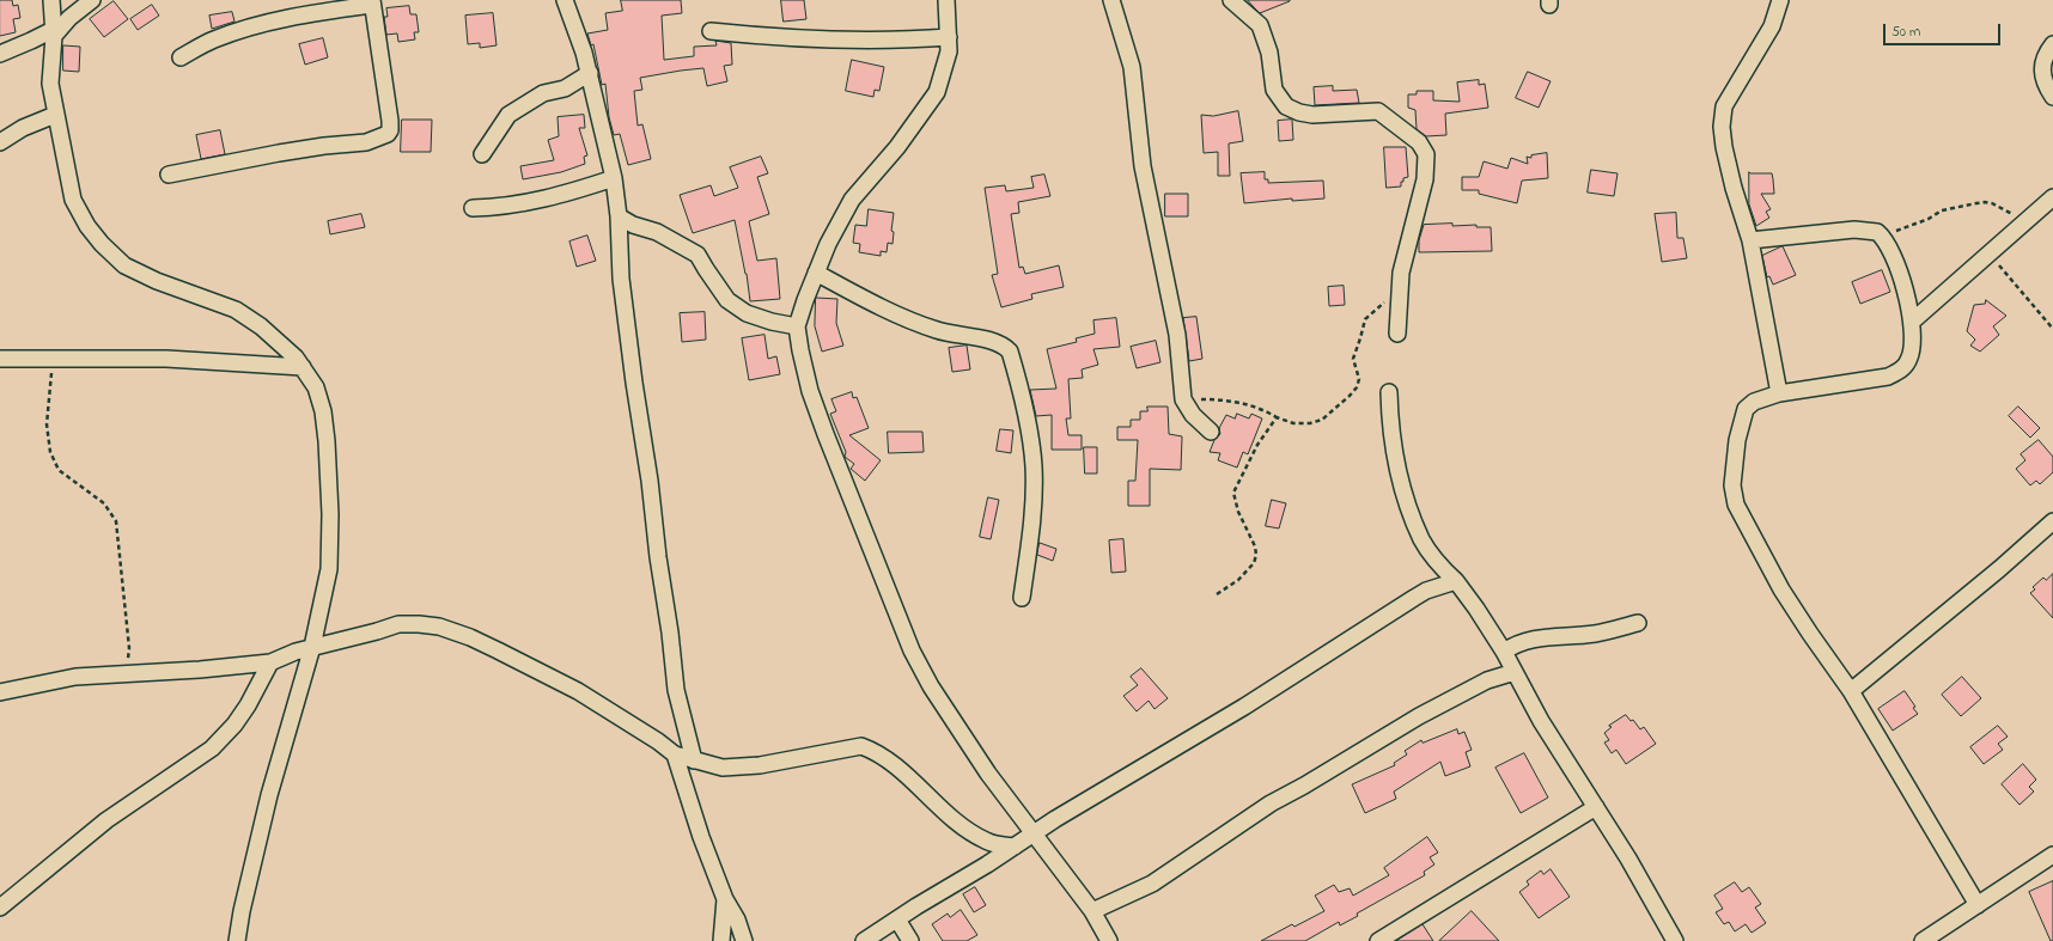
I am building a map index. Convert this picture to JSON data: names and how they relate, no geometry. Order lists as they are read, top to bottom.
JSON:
{
  "scale_bar": "50 m"
}
